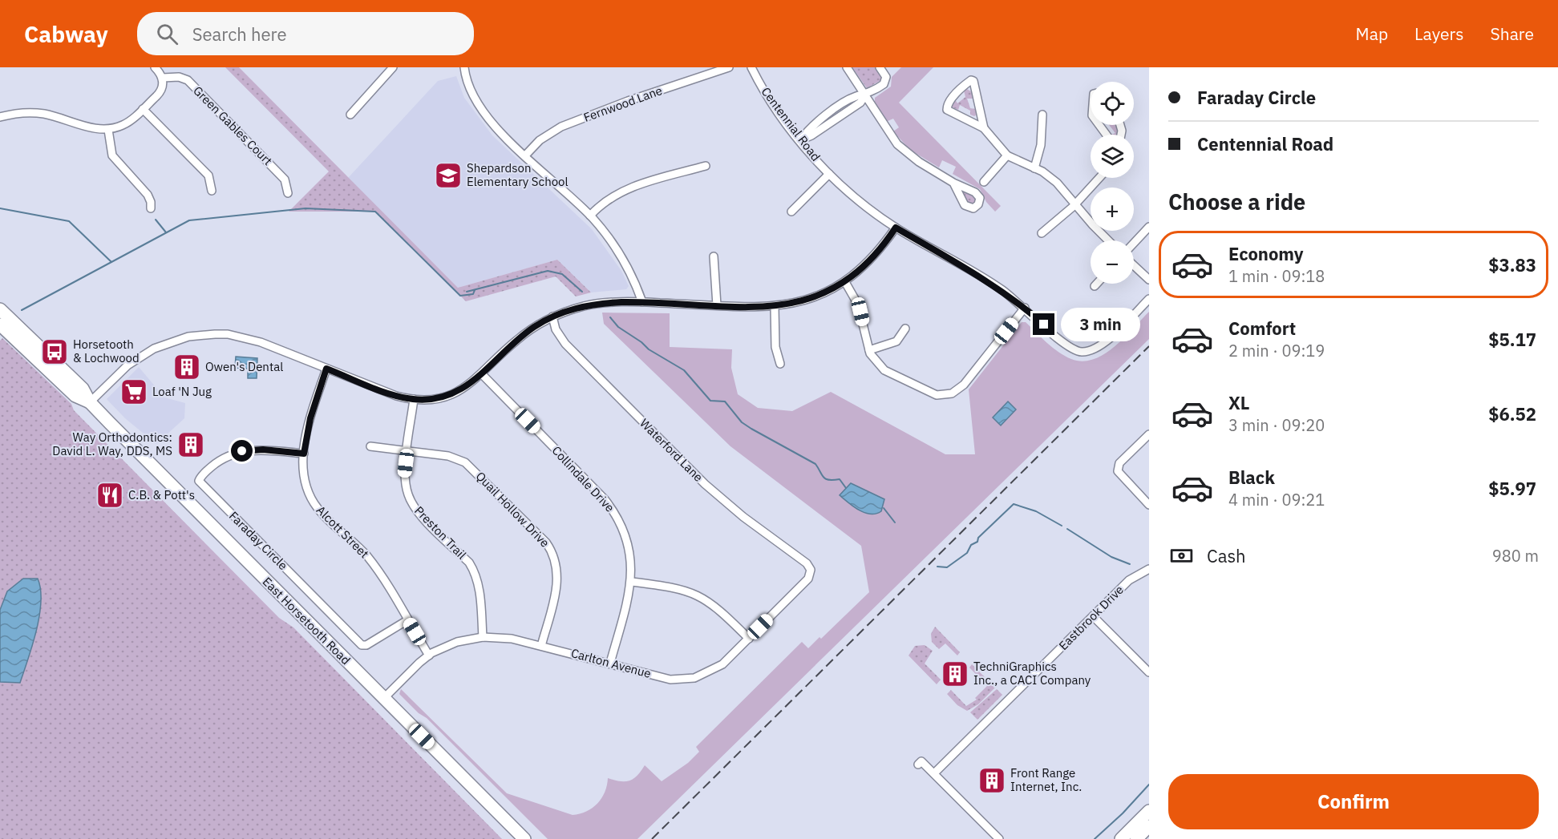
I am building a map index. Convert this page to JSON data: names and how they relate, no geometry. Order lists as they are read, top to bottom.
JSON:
{
  "streets": {
    "main road": ["East Horsetooth Road"],
    "street": [
      "Fernwood Lane",
      "Centennial Road",
      "Green Gables Court",
      "Waterford Lane",
      "Collindale Drive",
      "Quail Hollow Drive",
      "Alcott Street",
      "Preston Trail",
      "Faraday Circle",
      "Eastbrook Drive",
      "Carlton Avenue"
    ]
  },
  "crossings": [
    ["Waterford Lane", "Carlton Avenue"],
    ["Collindale Drive", "Carlton Avenue"],
    ["Quail Hollow Drive", "Preston Trail"],
    ["Quail Hollow Drive", "Carlton Avenue"],
    ["Alcott Street", "Faraday Circle"],
    ["Alcott Street", "Carlton Avenue"],
    ["Preston Trail", "Carlton Avenue"],
    ["East Horsetooth Road", "Carlton Avenue"]
  ],
  "places": {
    "school or university": ["Shepardson Elementary School"],
    "bus stop": ["Horsetooth & Lochwood"],
    "building": [
      "Owen's Dental",
      "Way Orthodontics: David L. Way, DDS, MS",
      "TechniGraphics Inc., a CACI Company",
      "Front Range Internet, Inc."
    ],
    "supermarket": ["Loaf 'N Jug"],
    "restaurant": ["C.B. & Pott's"]
  },
  "page": {
    "header": "Cabway",
    "search": "Search here",
    "nav": ["Map", "Layers", "Share"],
    "banner": ["Faraday Circle", "Centennial Road"],
    "map_buttons": ["+", "−"],
    "heading": "Choose a ride",
    "list": [
      {
        "name": "Economy",
        "note": "1 min · 09:18",
        "value": "$3.83"
      },
      {
        "name": "Comfort",
        "note": "2 min · 09:19",
        "value": "$5.17"
      },
      {
        "name": "XL",
        "note": "3 min · 09:20",
        "value": "$6.52"
      },
      {
        "name": "Black",
        "note": "4 min · 09:21",
        "value": "$5.97"
      }
    ],
    "bubble": "3 min",
    "pay": ["Cash", "980 m"],
    "buttons": "Confirm"
  }
}
